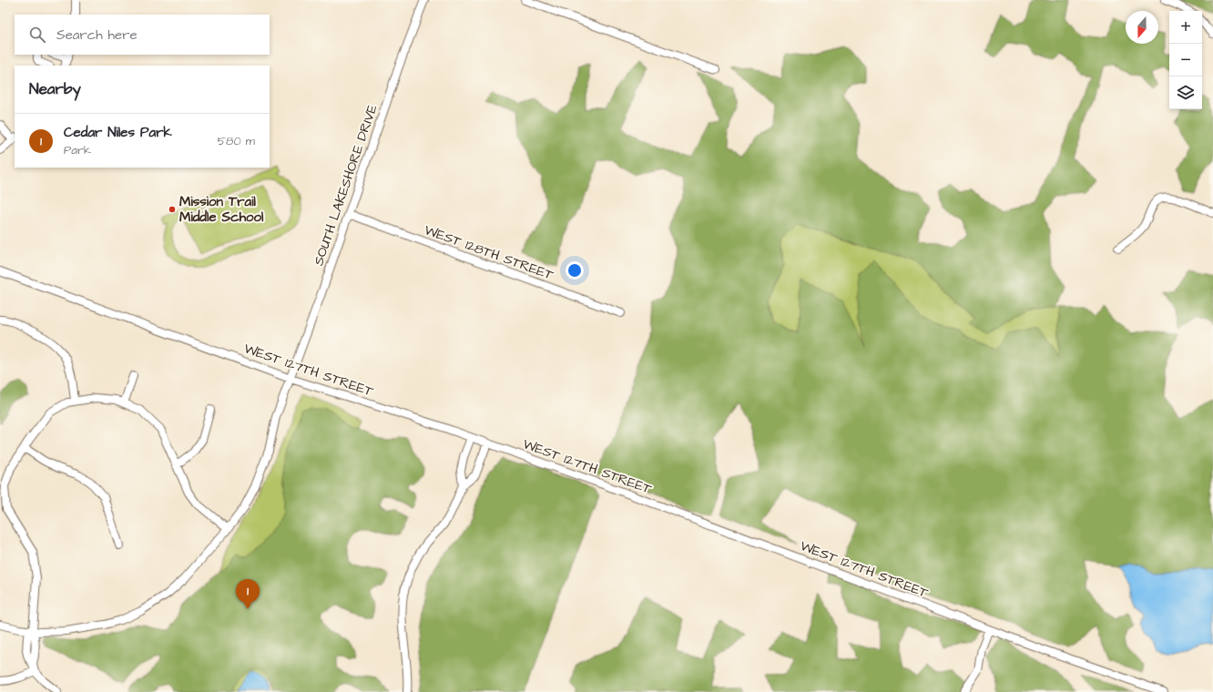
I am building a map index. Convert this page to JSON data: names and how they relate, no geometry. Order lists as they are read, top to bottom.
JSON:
{
  "streets": {
    "street": ["SOUTH LAKESHORE DRIVE", "WEST 128TH STREET", "WEST 127TH STREET"]
  },
  "crossings": [
    ["SOUTH LAKESHORE DRIVE", "WEST 128TH STREET"],
    ["SOUTH LAKESHORE DRIVE", "WEST 127TH STREET"]
  ],
  "places": ["Mission Trail Middle School"],
  "north": "bottom",
  "page": {
    "map_buttons": ["+", "−"],
    "search": "Search here",
    "heading": "Nearby",
    "list": [
      {
        "mark": "1",
        "name": "Cedar Niles Park",
        "note": "Park",
        "value": "580 m"
      }
    ],
    "pins": "1"
  }
}
